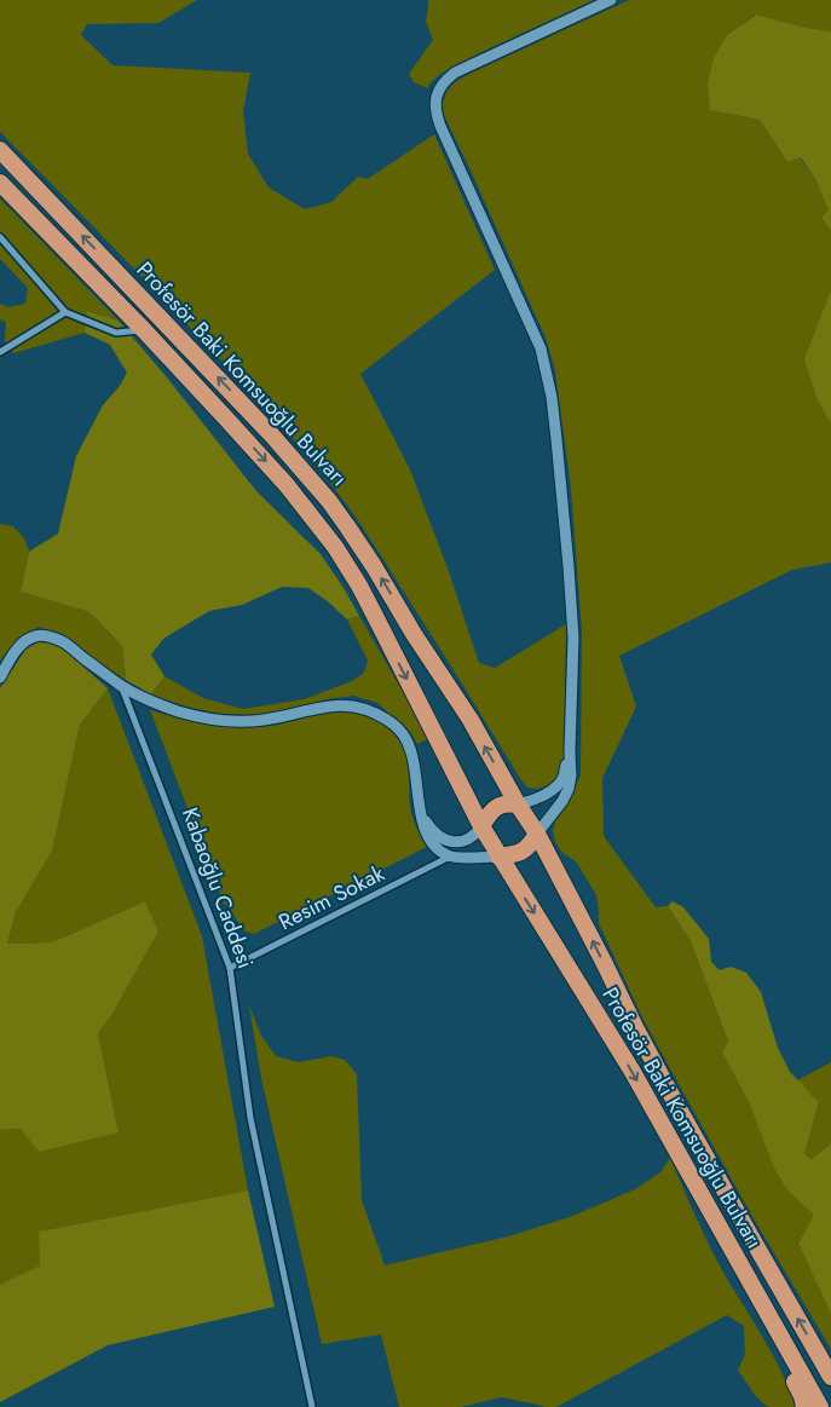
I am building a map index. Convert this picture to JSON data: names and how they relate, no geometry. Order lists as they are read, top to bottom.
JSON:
{
  "streets": {
    "highway": ["Profesör Baki Komsuoğlu Bulvarı"],
    "street": ["Kabaoğlu Caddesi", "Resim Sokak"]
  },
  "crossings": [
    ["Kabaoğlu Caddesi", "Resim Sokak"]
  ]
}
